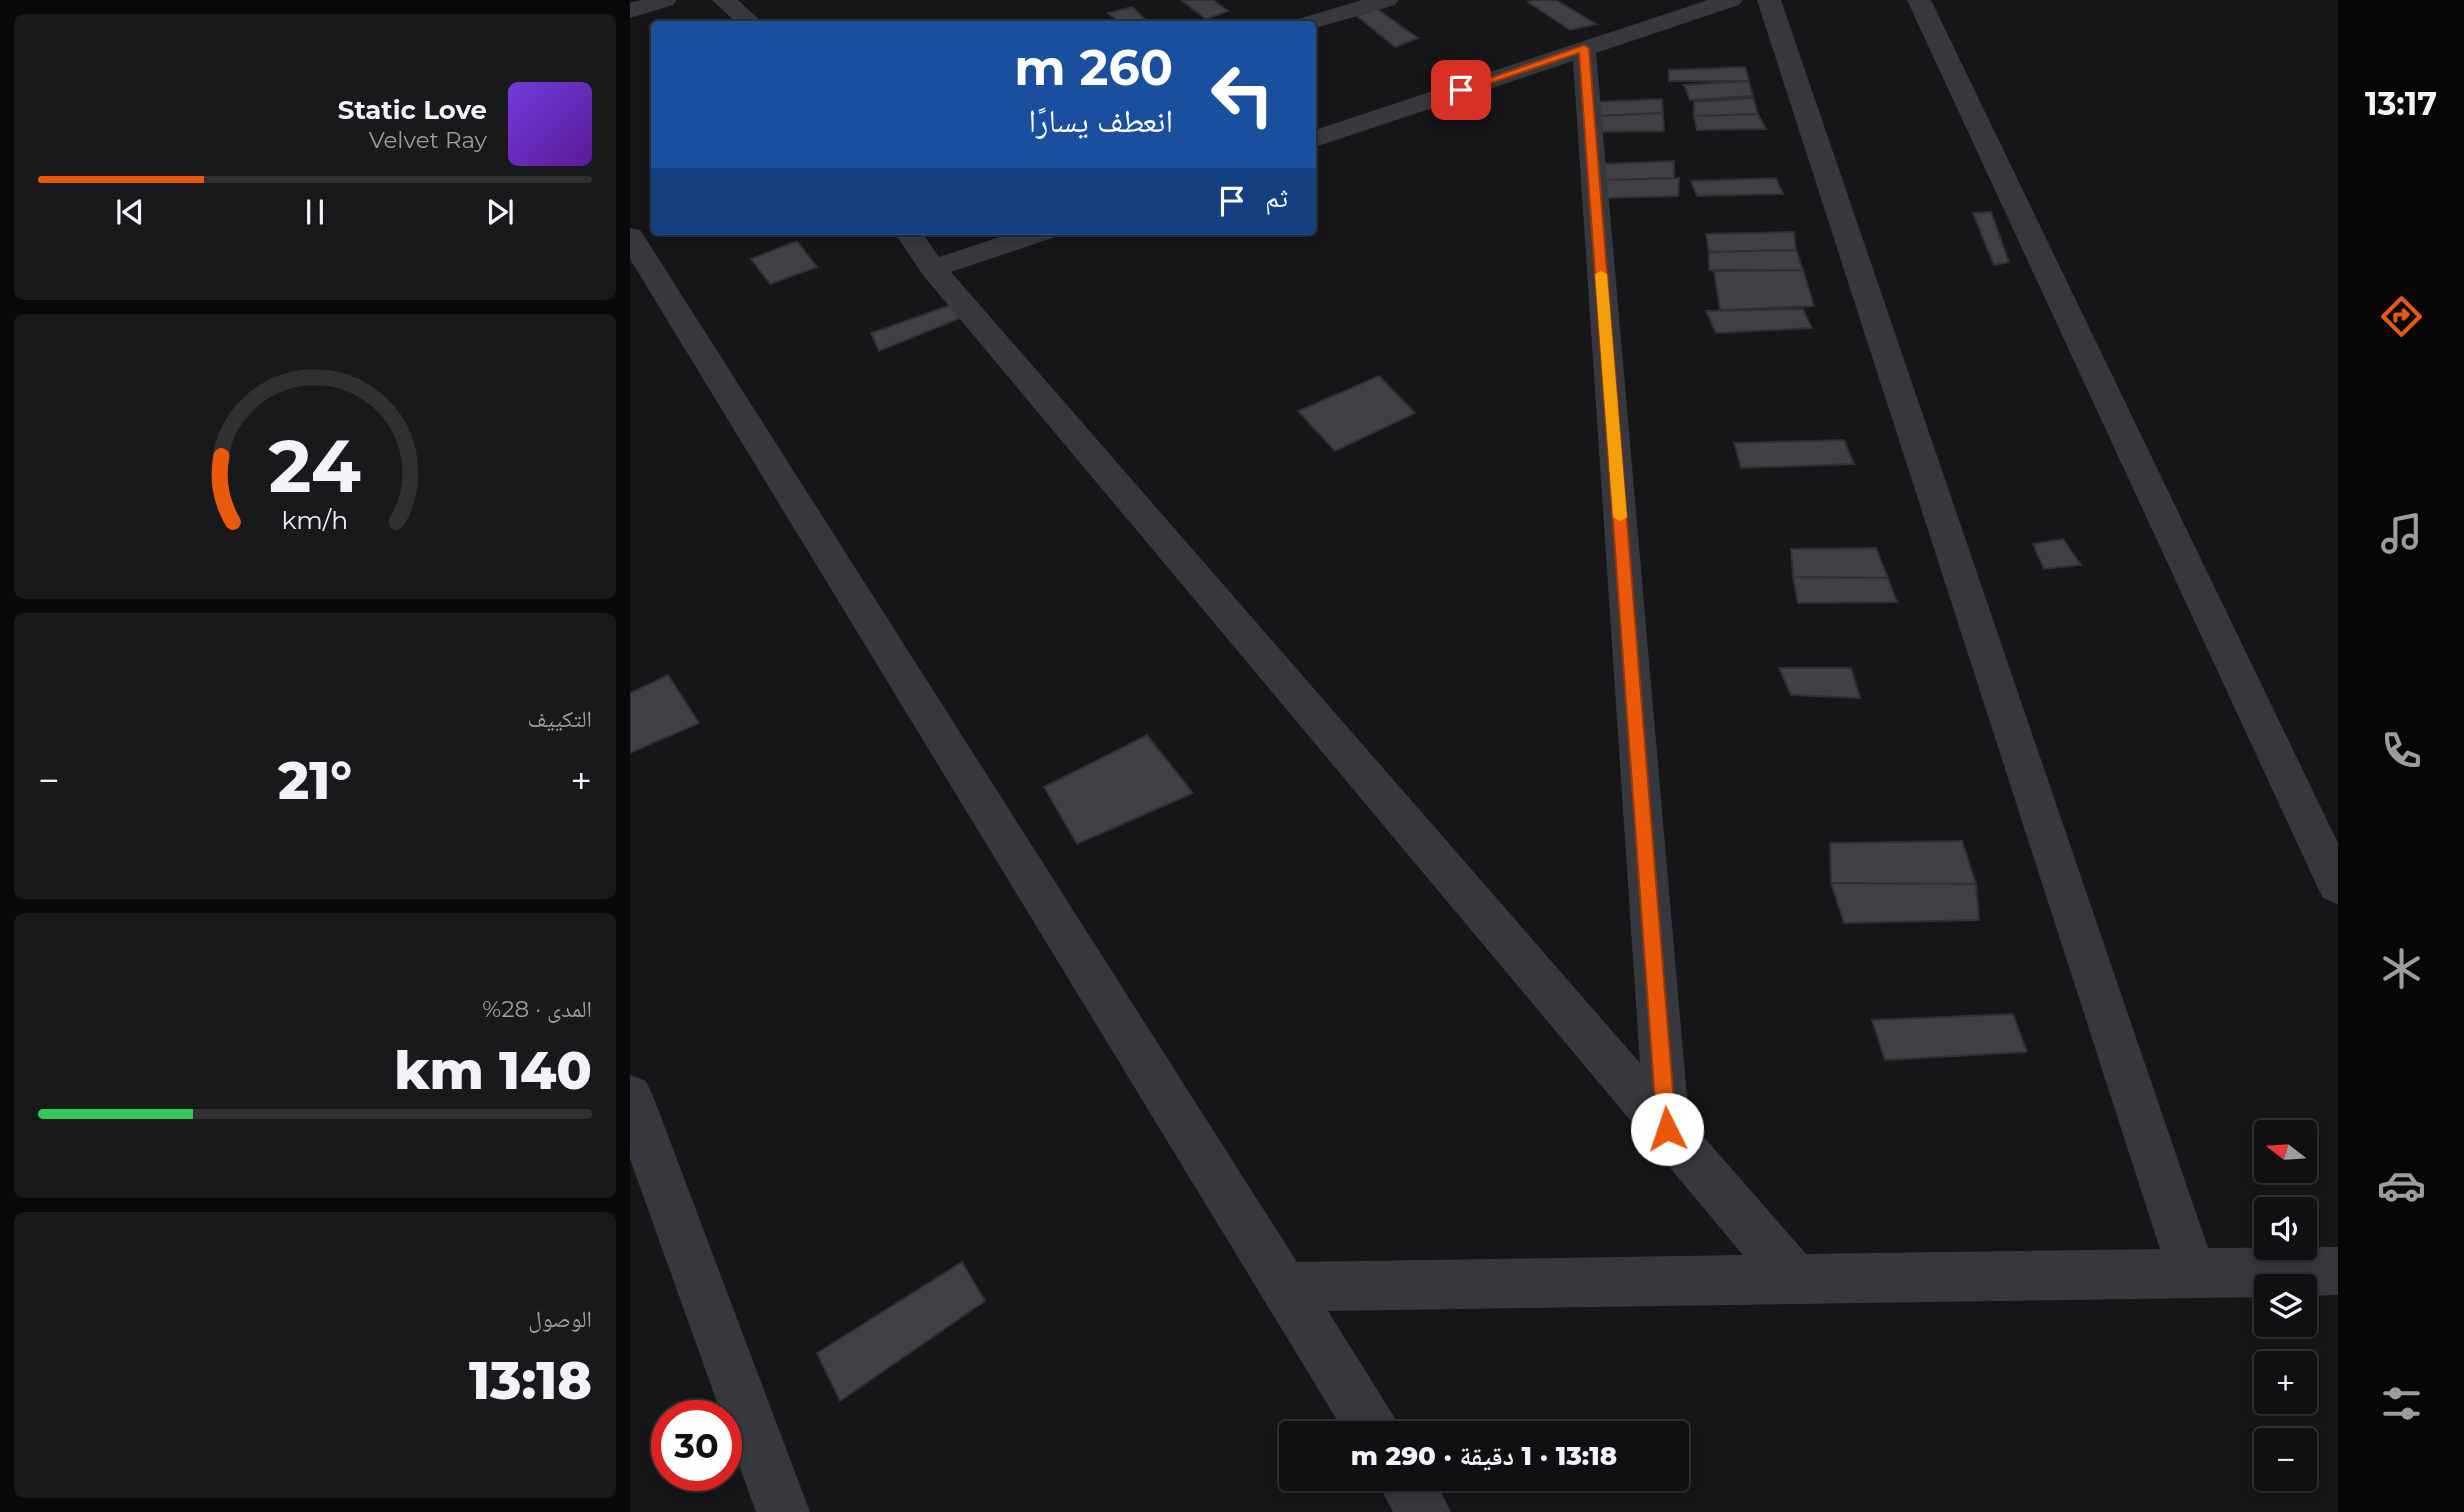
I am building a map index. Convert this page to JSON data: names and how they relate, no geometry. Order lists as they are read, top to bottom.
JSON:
{
  "north": "left",
  "page": {
    "tabs": "13:17",
    "turn": ["260 m", "انعطف يسارًا"],
    "song": ["Static Love", "Velvet Ray"],
    "then": "ثم",
    "tile": [
      "التكييف",
      ["المدى · 28%", "140 km"],
      ["الوصول", "13:18"]
    ],
    "heat": ["−", "21°", "+"],
    "map_buttons": ["+", "−"],
    "limit": "30",
    "trip": "13:18 · 1 دقيقة · 290 m",
    "gauge": ["24", "km/h"]
  }
}
